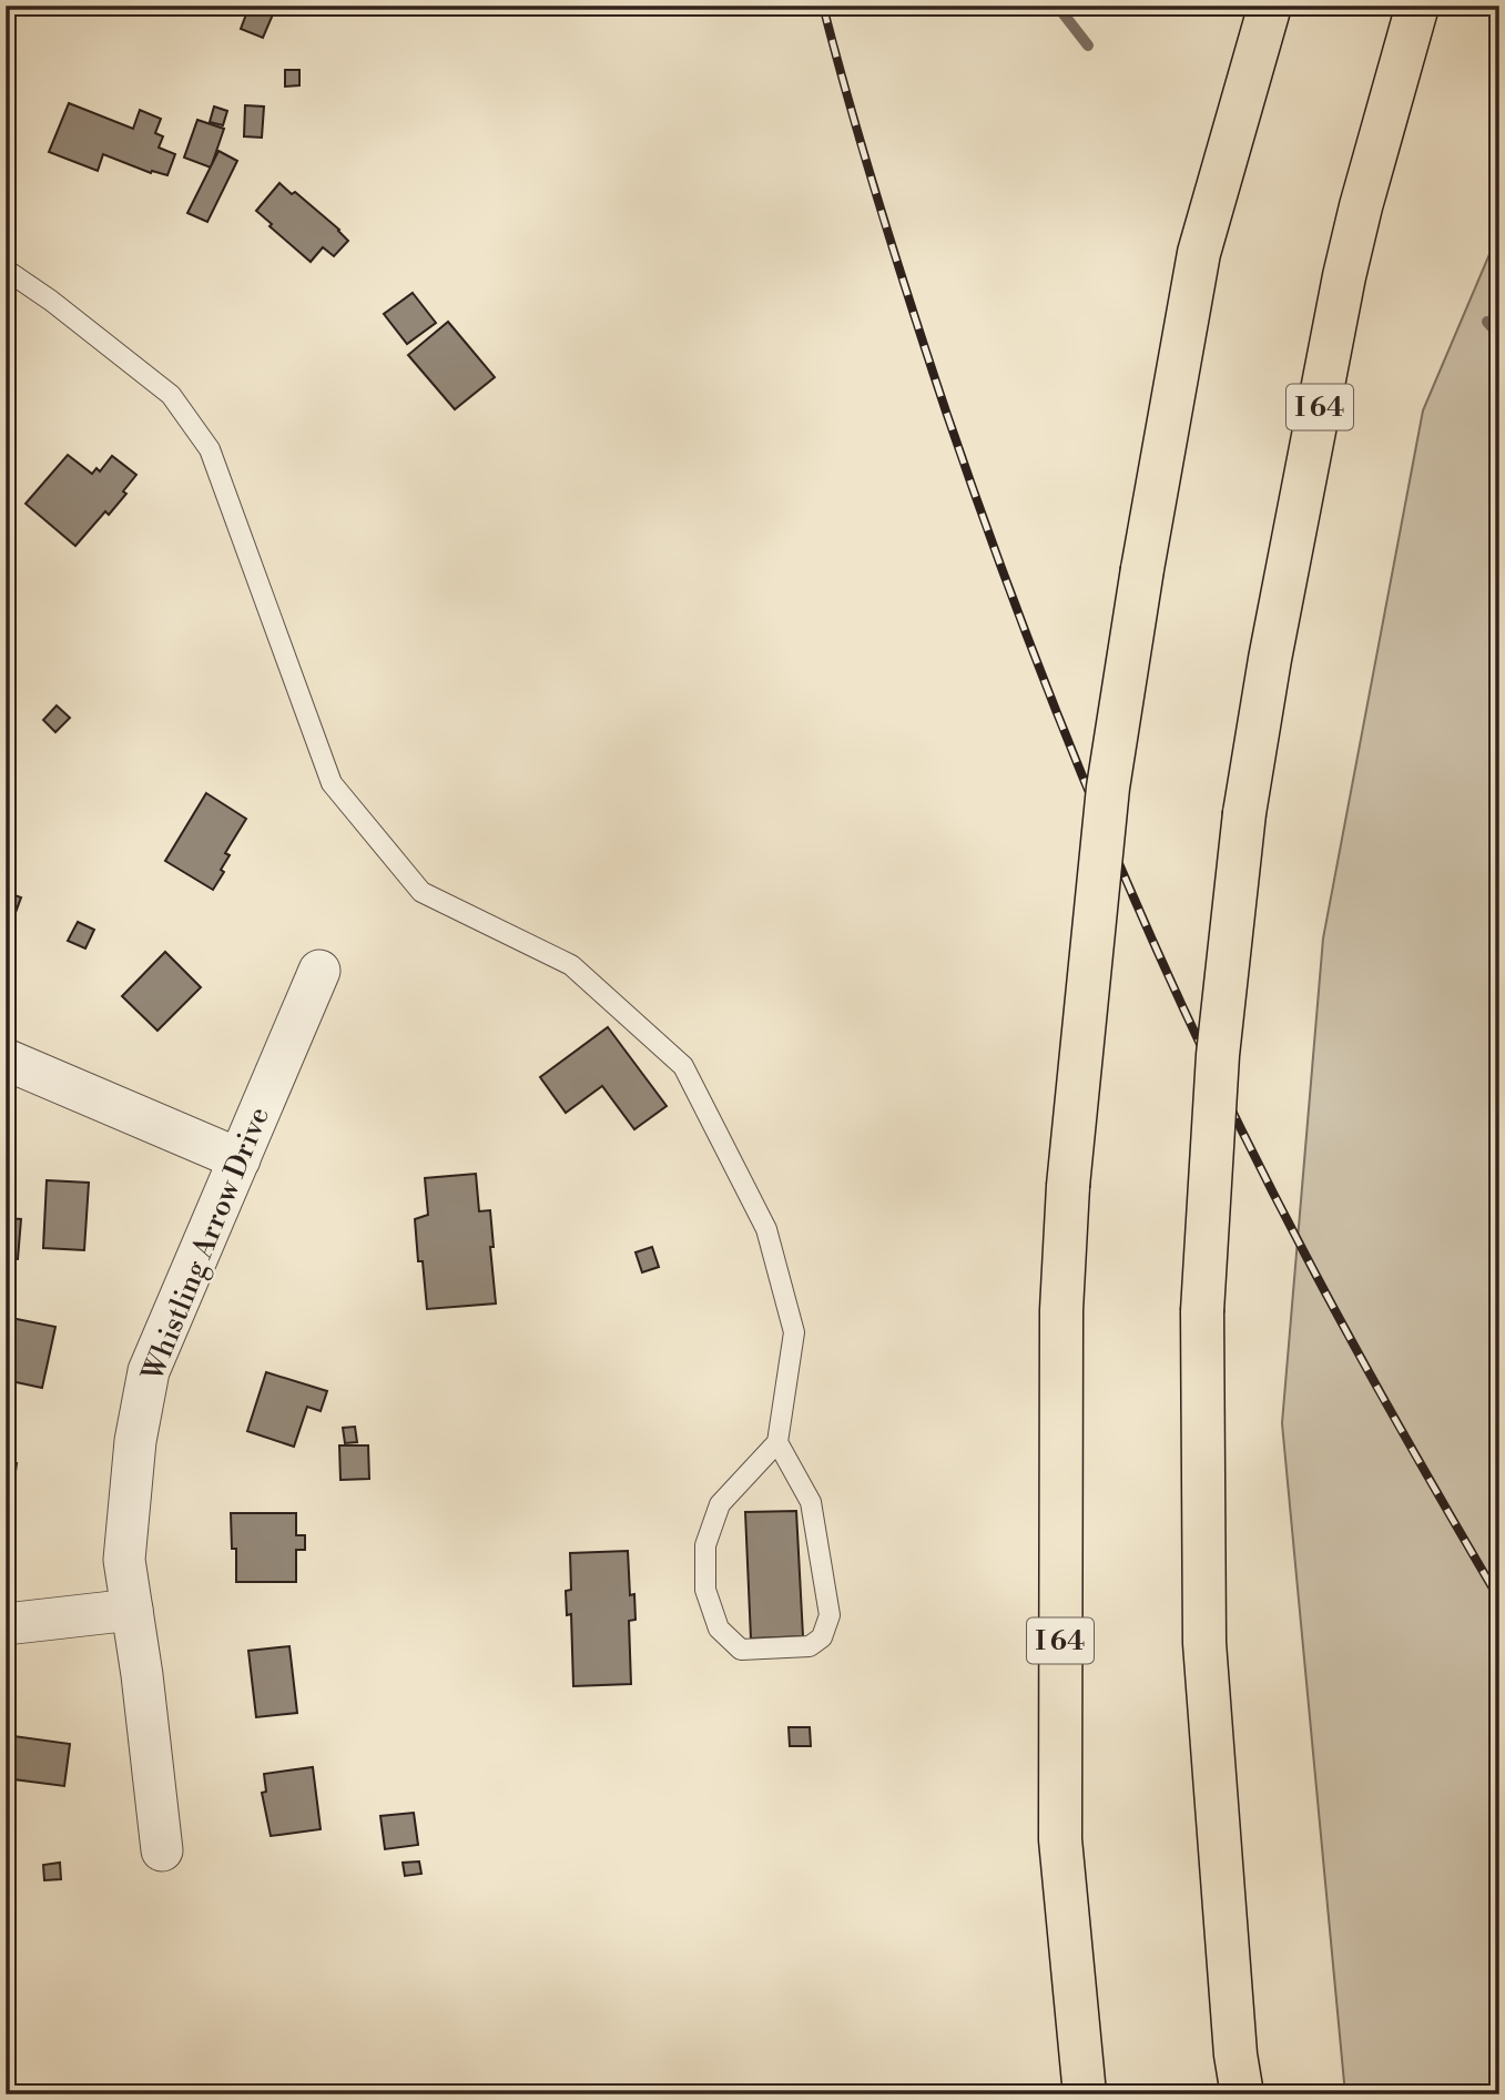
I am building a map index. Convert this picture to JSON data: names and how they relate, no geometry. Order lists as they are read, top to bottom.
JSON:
{
  "streets": {
    "highway": ["I 64"],
    "street": ["Whistling Arrow Drive"]
  }
}
